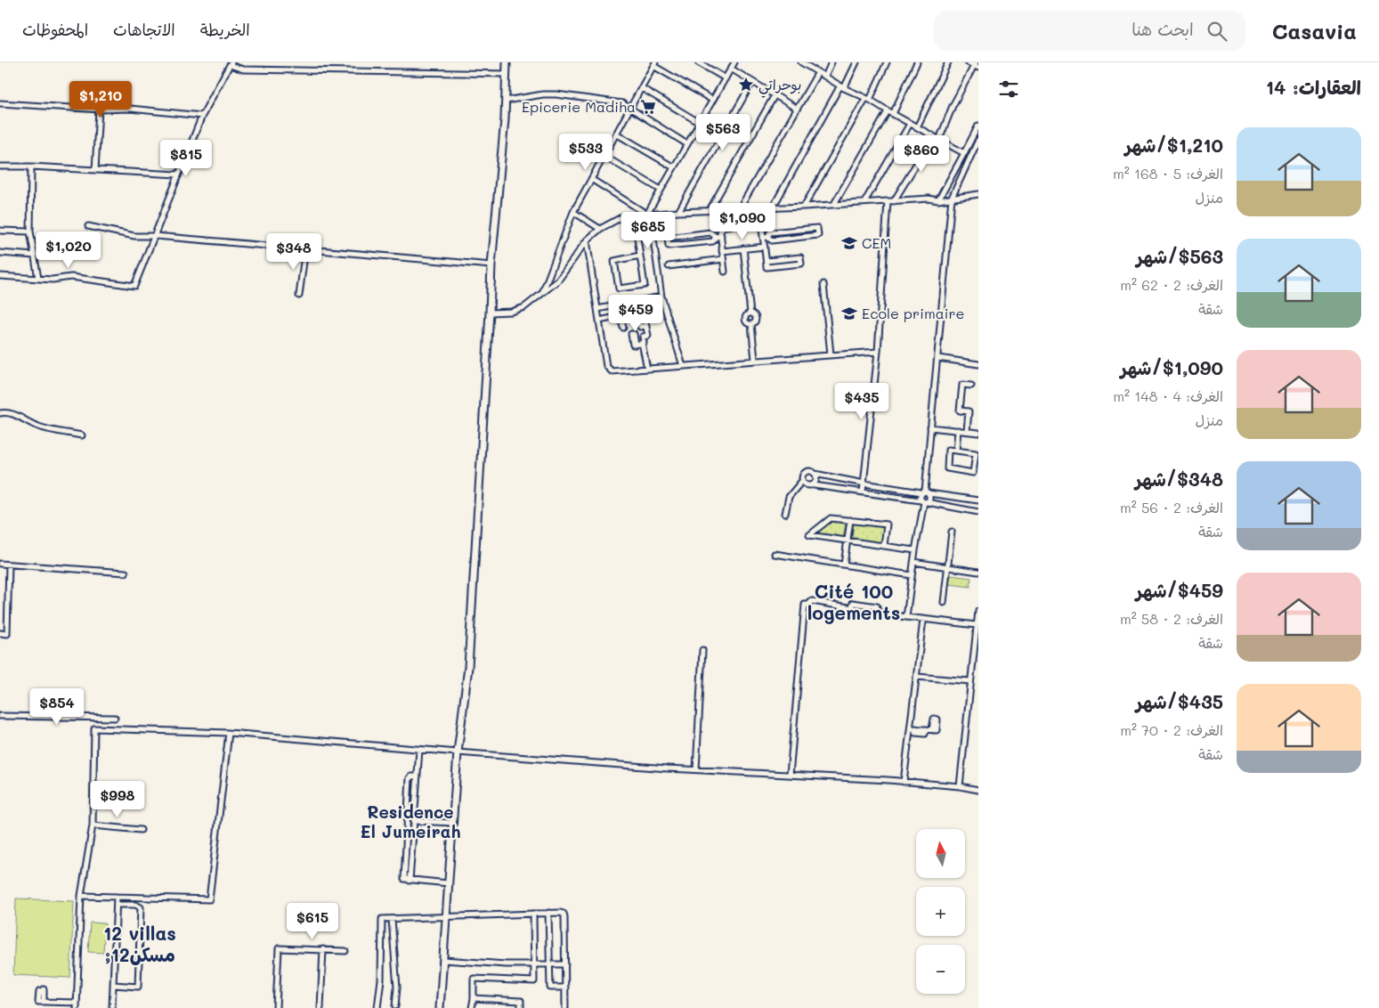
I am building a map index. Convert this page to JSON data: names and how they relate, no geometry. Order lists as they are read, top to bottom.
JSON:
{
  "districts": ["Cité 100 logements", "Residence El Jumeirah", "12 villas ;12مسكن"],
  "places": {
    "place": ["بوحراتي"],
    "supermarket": ["Epicerie Madiha"],
    "school or university": ["CEM", "Ecole primaire"]
  },
  "north": "top",
  "page": {
    "header": "Casavia",
    "search": "ابحث هنا",
    "nav": ["الخريطة", "الاتجاهات", "المحفوظات"],
    "heading": "العقارات: 14",
    "price": [
      "$1,210",
      "$563",
      "$533",
      "$860",
      "$815",
      "$1,090",
      "$685",
      "$1,020",
      "$348",
      "$459",
      "$435",
      "$854",
      "$998",
      "$615"
    ],
    "list": [
      {
        "name": "$1,210/شهر",
        "note": "الغرف: 5 · 168 m² · منزل"
      },
      {
        "name": "$563/شهر",
        "note": "الغرف: 2 · 62 m² · شقة"
      },
      {
        "name": "$1,090/شهر",
        "note": "الغرف: 4 · 148 m² · منزل"
      },
      {
        "name": "$348/شهر",
        "note": "الغرف: 2 · 56 m² · شقة"
      },
      {
        "name": "$459/شهر",
        "note": "الغرف: 2 · 58 m² · شقة"
      },
      {
        "name": "$435/شهر",
        "note": "الغرف: 2 · 70 m² · شقة"
      }
    ],
    "map_buttons": ["+", "−"]
  }
}
